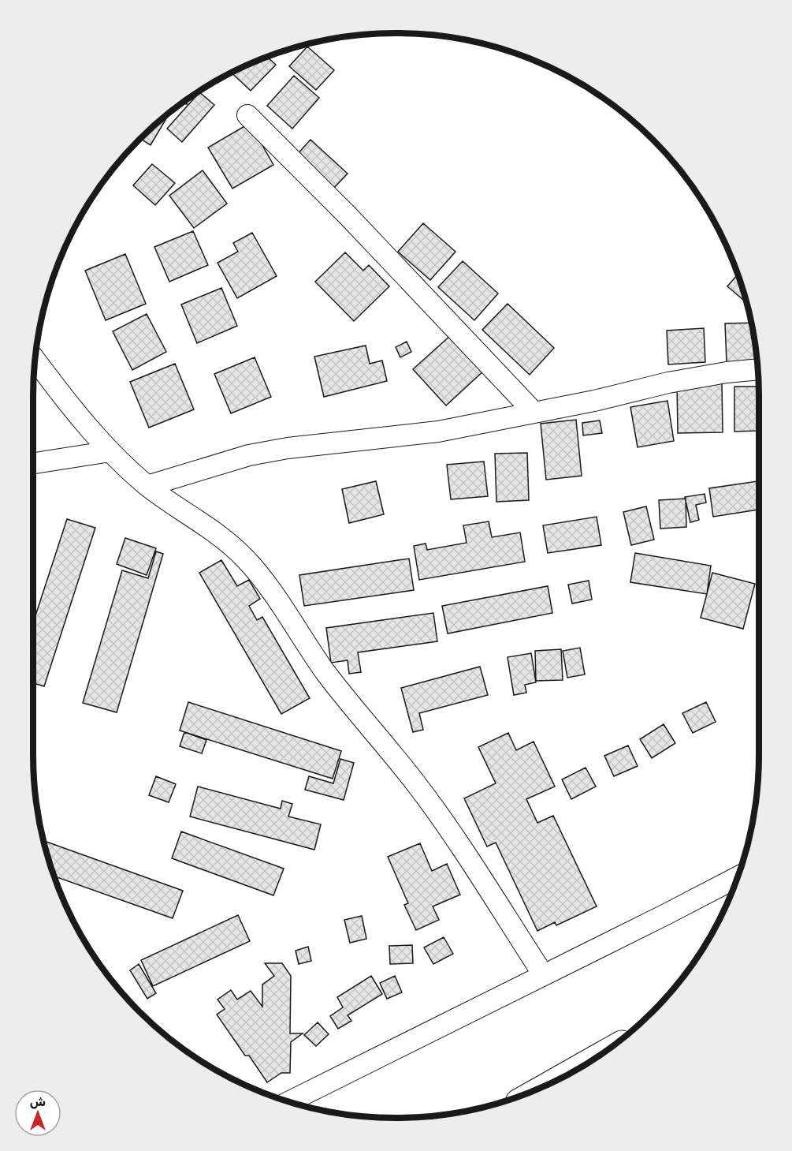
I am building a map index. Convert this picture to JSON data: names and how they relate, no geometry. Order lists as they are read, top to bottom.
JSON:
{
  "north": "top"
}
